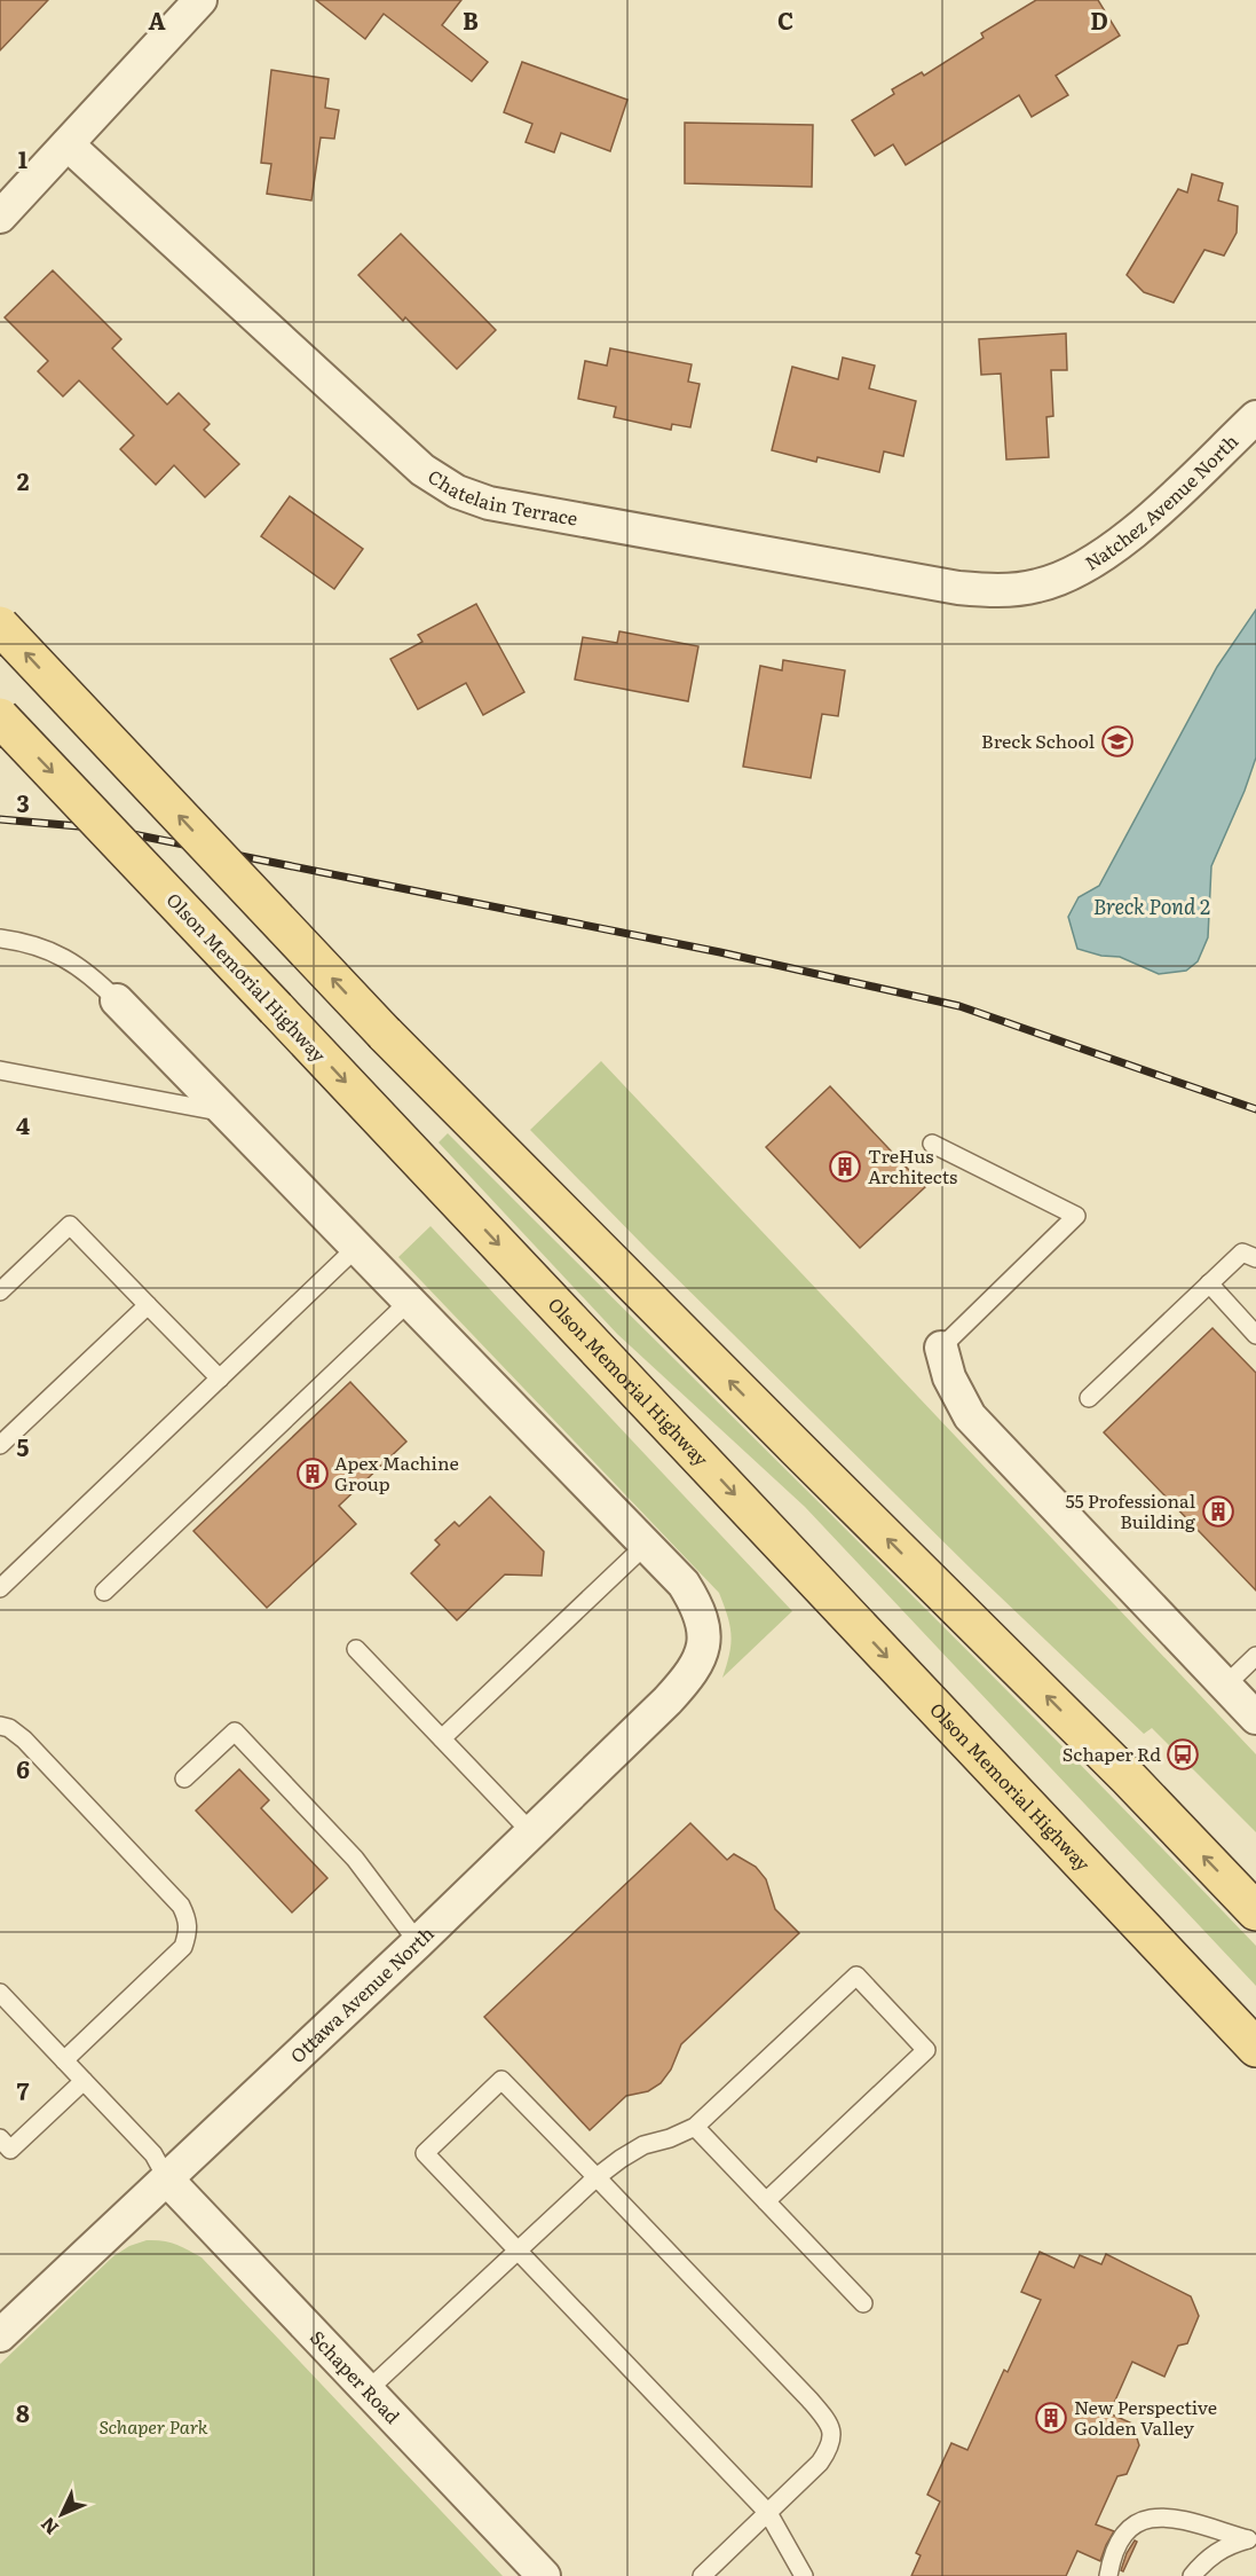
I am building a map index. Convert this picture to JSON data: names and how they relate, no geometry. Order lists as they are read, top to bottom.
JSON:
{
  "streets": {
    "main road": ["Olson Memorial Highway"],
    "street": [
      "Chatelain Terrace",
      "Natchez Avenue North",
      "Ottawa Avenue North",
      "Schaper Road"
    ]
  },
  "crossings": [
    ["Chatelain Terrace", "Natchez Avenue North"],
    ["Ottawa Avenue North", "Schaper Road"]
  ],
  "water": ["Breck Pond 2"],
  "parks": ["Schaper Park"],
  "places": {
    "school or university": ["Breck School"],
    "building": [
      "TreHus Architects",
      "Apex Machine Group",
      "55 Professional Building",
      "New Perspective Golden Valley"
    ],
    "bus stop": ["Schaper Rd"]
  },
  "north": "bottom left",
  "grid": {
    "columns": [
      "A",
      "B",
      "C",
      "D"
    ],
    "rows": [
      "1",
      "2",
      "3",
      "4",
      "5",
      "6",
      "7",
      "8"
    ]
  }
}
